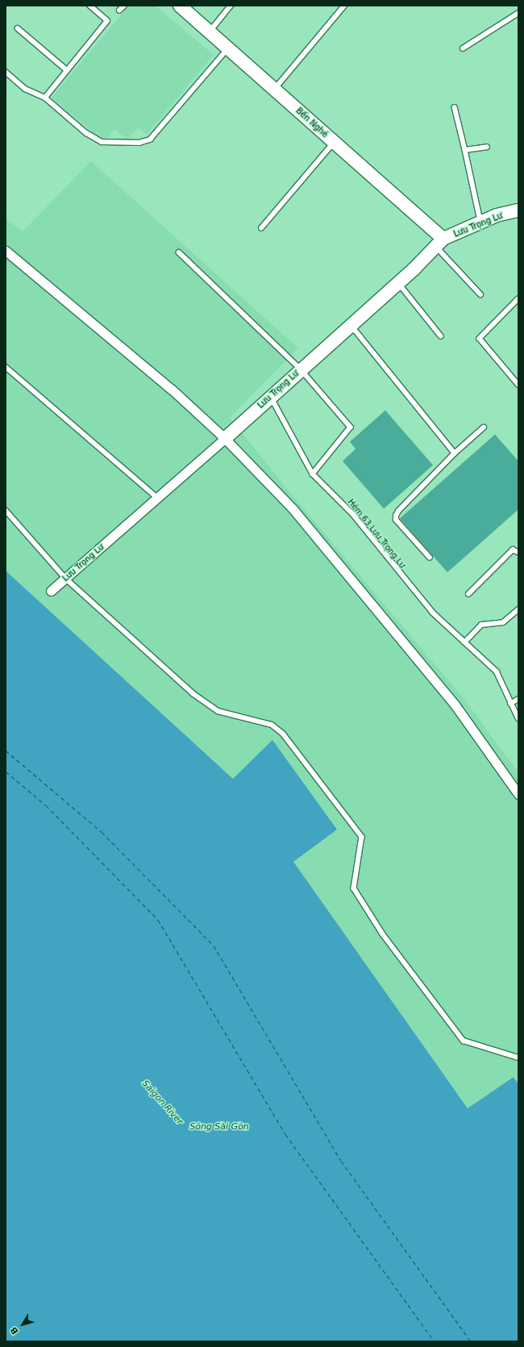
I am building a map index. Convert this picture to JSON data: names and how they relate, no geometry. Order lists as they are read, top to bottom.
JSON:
{
  "streets": {
    "street": ["Bến Nghé", "Lưu Trọng Lư"],
    "lane": ["Hẻm 63 Lưu Trọng Lư"]
  },
  "crossings": [
    ["Bến Nghé", "Lưu Trọng Lư"],
    ["Lưu Trọng Lư", "Hẻm 63 Lưu Trọng Lư"]
  ],
  "water": ["Saigon River", "Sông Sài Gòn"],
  "north": "bottom left"
}
